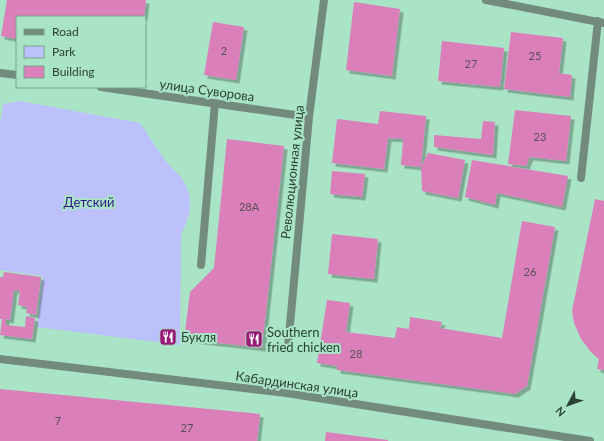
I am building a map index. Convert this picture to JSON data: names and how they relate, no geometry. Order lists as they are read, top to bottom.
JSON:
{
  "streets": {
    "street": ["улица Суворова", "Революционная улица", "Кабардинская улица"]
  },
  "crossings": [
    ["улица Суворова", "Революционная улица"]
  ],
  "parks": ["Детский"],
  "places": {
    "restaurant": ["Букля", "Southern fried chicken"]
  },
  "house_numbers": [
    "2",
    "25",
    "27",
    "23",
    "28А",
    "26",
    "28",
    "7",
    "27"
  ],
  "legend": ["Road", "Park", "Building"],
  "north": "bottom left"
}
